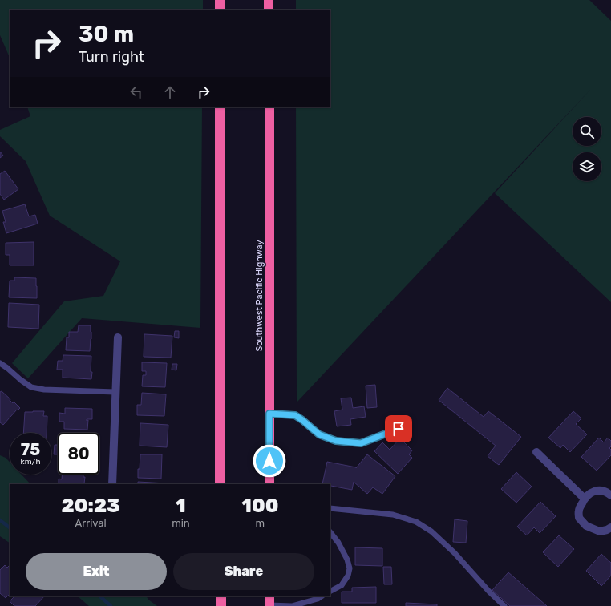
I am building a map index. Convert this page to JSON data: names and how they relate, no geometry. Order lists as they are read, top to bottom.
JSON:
{
  "streets": {
    "highway": ["Southwest Pacific Highway"]
  },
  "page": {
    "turn": ["30 m", "Turn right"],
    "speed": "75 km/h",
    "limit": "80",
    "eta": [
      "20:23",
      "Arrival",
      "1",
      "min",
      "100",
      "m"
    ],
    "buttons": ["Exit", "Share"]
  }
}
